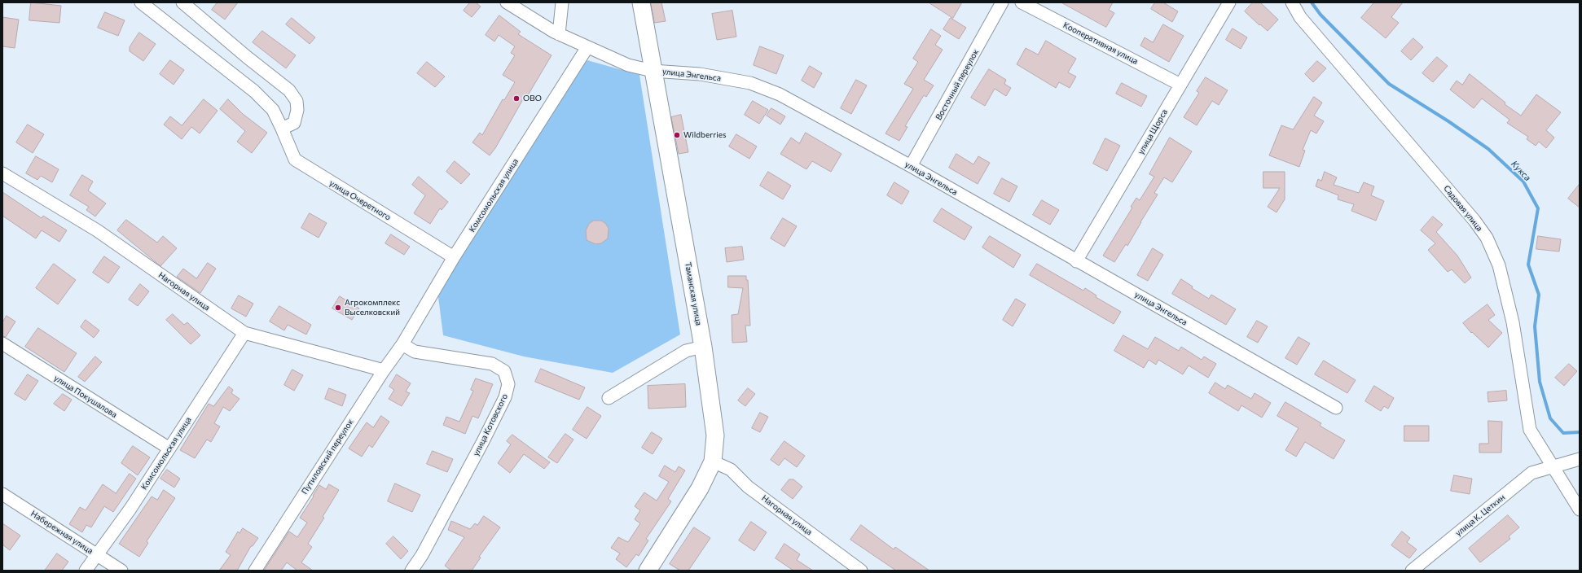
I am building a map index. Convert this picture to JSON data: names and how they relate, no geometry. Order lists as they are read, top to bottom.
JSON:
{
  "streets": {
    "street": [
      "Кооперативная улица",
      "улица Энгельса",
      "Восточный переулок",
      "улица Щорса",
      "Комсомольская улица",
      "улица Очеретного",
      "Садовая улица",
      "Нагорная улица",
      "Таманская улица",
      "улица Покушалова",
      "улица Котовского",
      "Путиловский переулок",
      "улица К. Цеткин",
      "Набережная улица"
    ]
  },
  "crossings": [
    ["Кооперативная улица", "улица Щорса"],
    ["улица Энгельса", "Восточный переулок"],
    ["улица Энгельса", "улица Щорса"],
    ["улица Энгельса", "Комсомольская улица"],
    ["улица Энгельса", "Таманская улица"],
    ["Комсомольская улица", "улица Очеретного"],
    ["Комсомольская улица", "Нагорная улица"],
    ["Комсомольская улица", "улица Покушалова"],
    ["Комсомольская улица", "улица Котовского"],
    ["Комсомольская улица", "Путиловский переулок"],
    ["Комсомольская улица", "Набережная улица"],
    ["Садовая улица", "улица К. Цеткин"],
    ["Нагорная улица", "Таманская улица"],
    ["Нагорная улица", "Путиловский переулок"],
    ["улица Котовского", "Путиловский переулок"]
  ],
  "water": ["Кукса"],
  "places": ["ОВО", "Wildberries", "Агрокомплекс Выселковский"]
}
